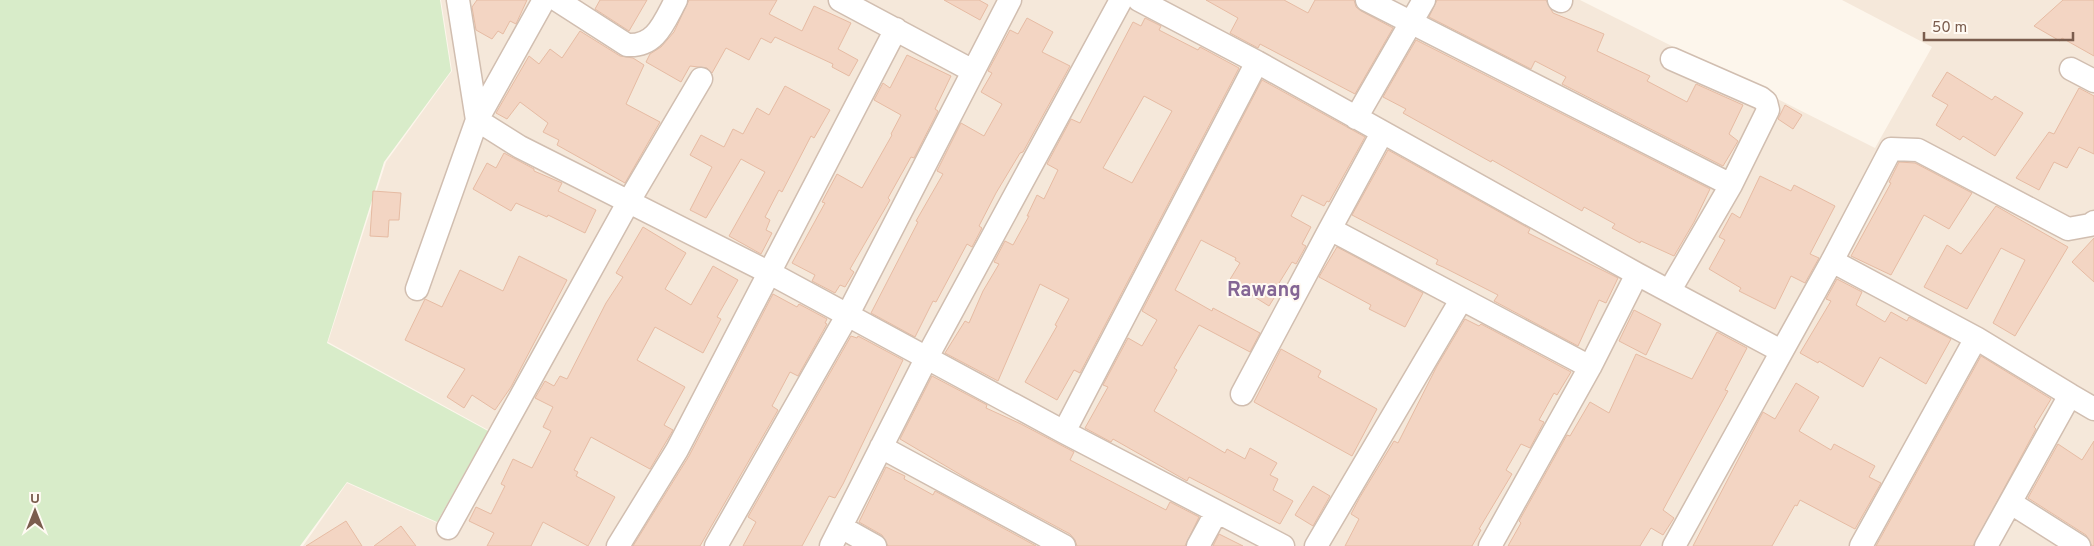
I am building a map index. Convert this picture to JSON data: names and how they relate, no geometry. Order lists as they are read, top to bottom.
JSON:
{
  "districts": ["Rawang"],
  "scale_bar": "50 m",
  "north": "top"
}
